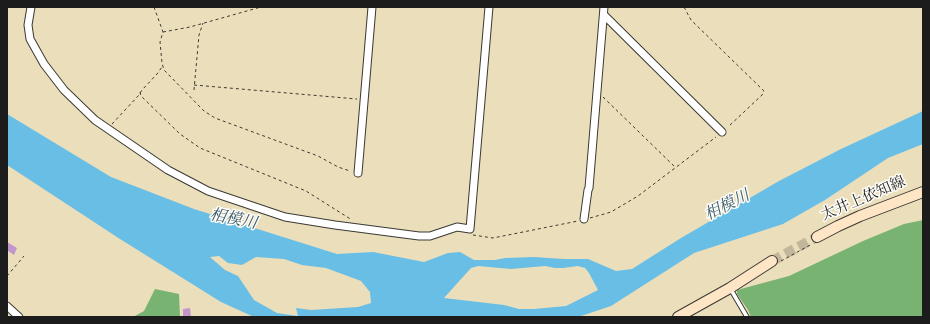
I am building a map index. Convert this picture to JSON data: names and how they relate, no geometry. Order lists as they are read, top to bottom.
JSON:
{
  "streets": {
    "main road": ["太井上依知線"]
  },
  "water": ["相模川"]
}
